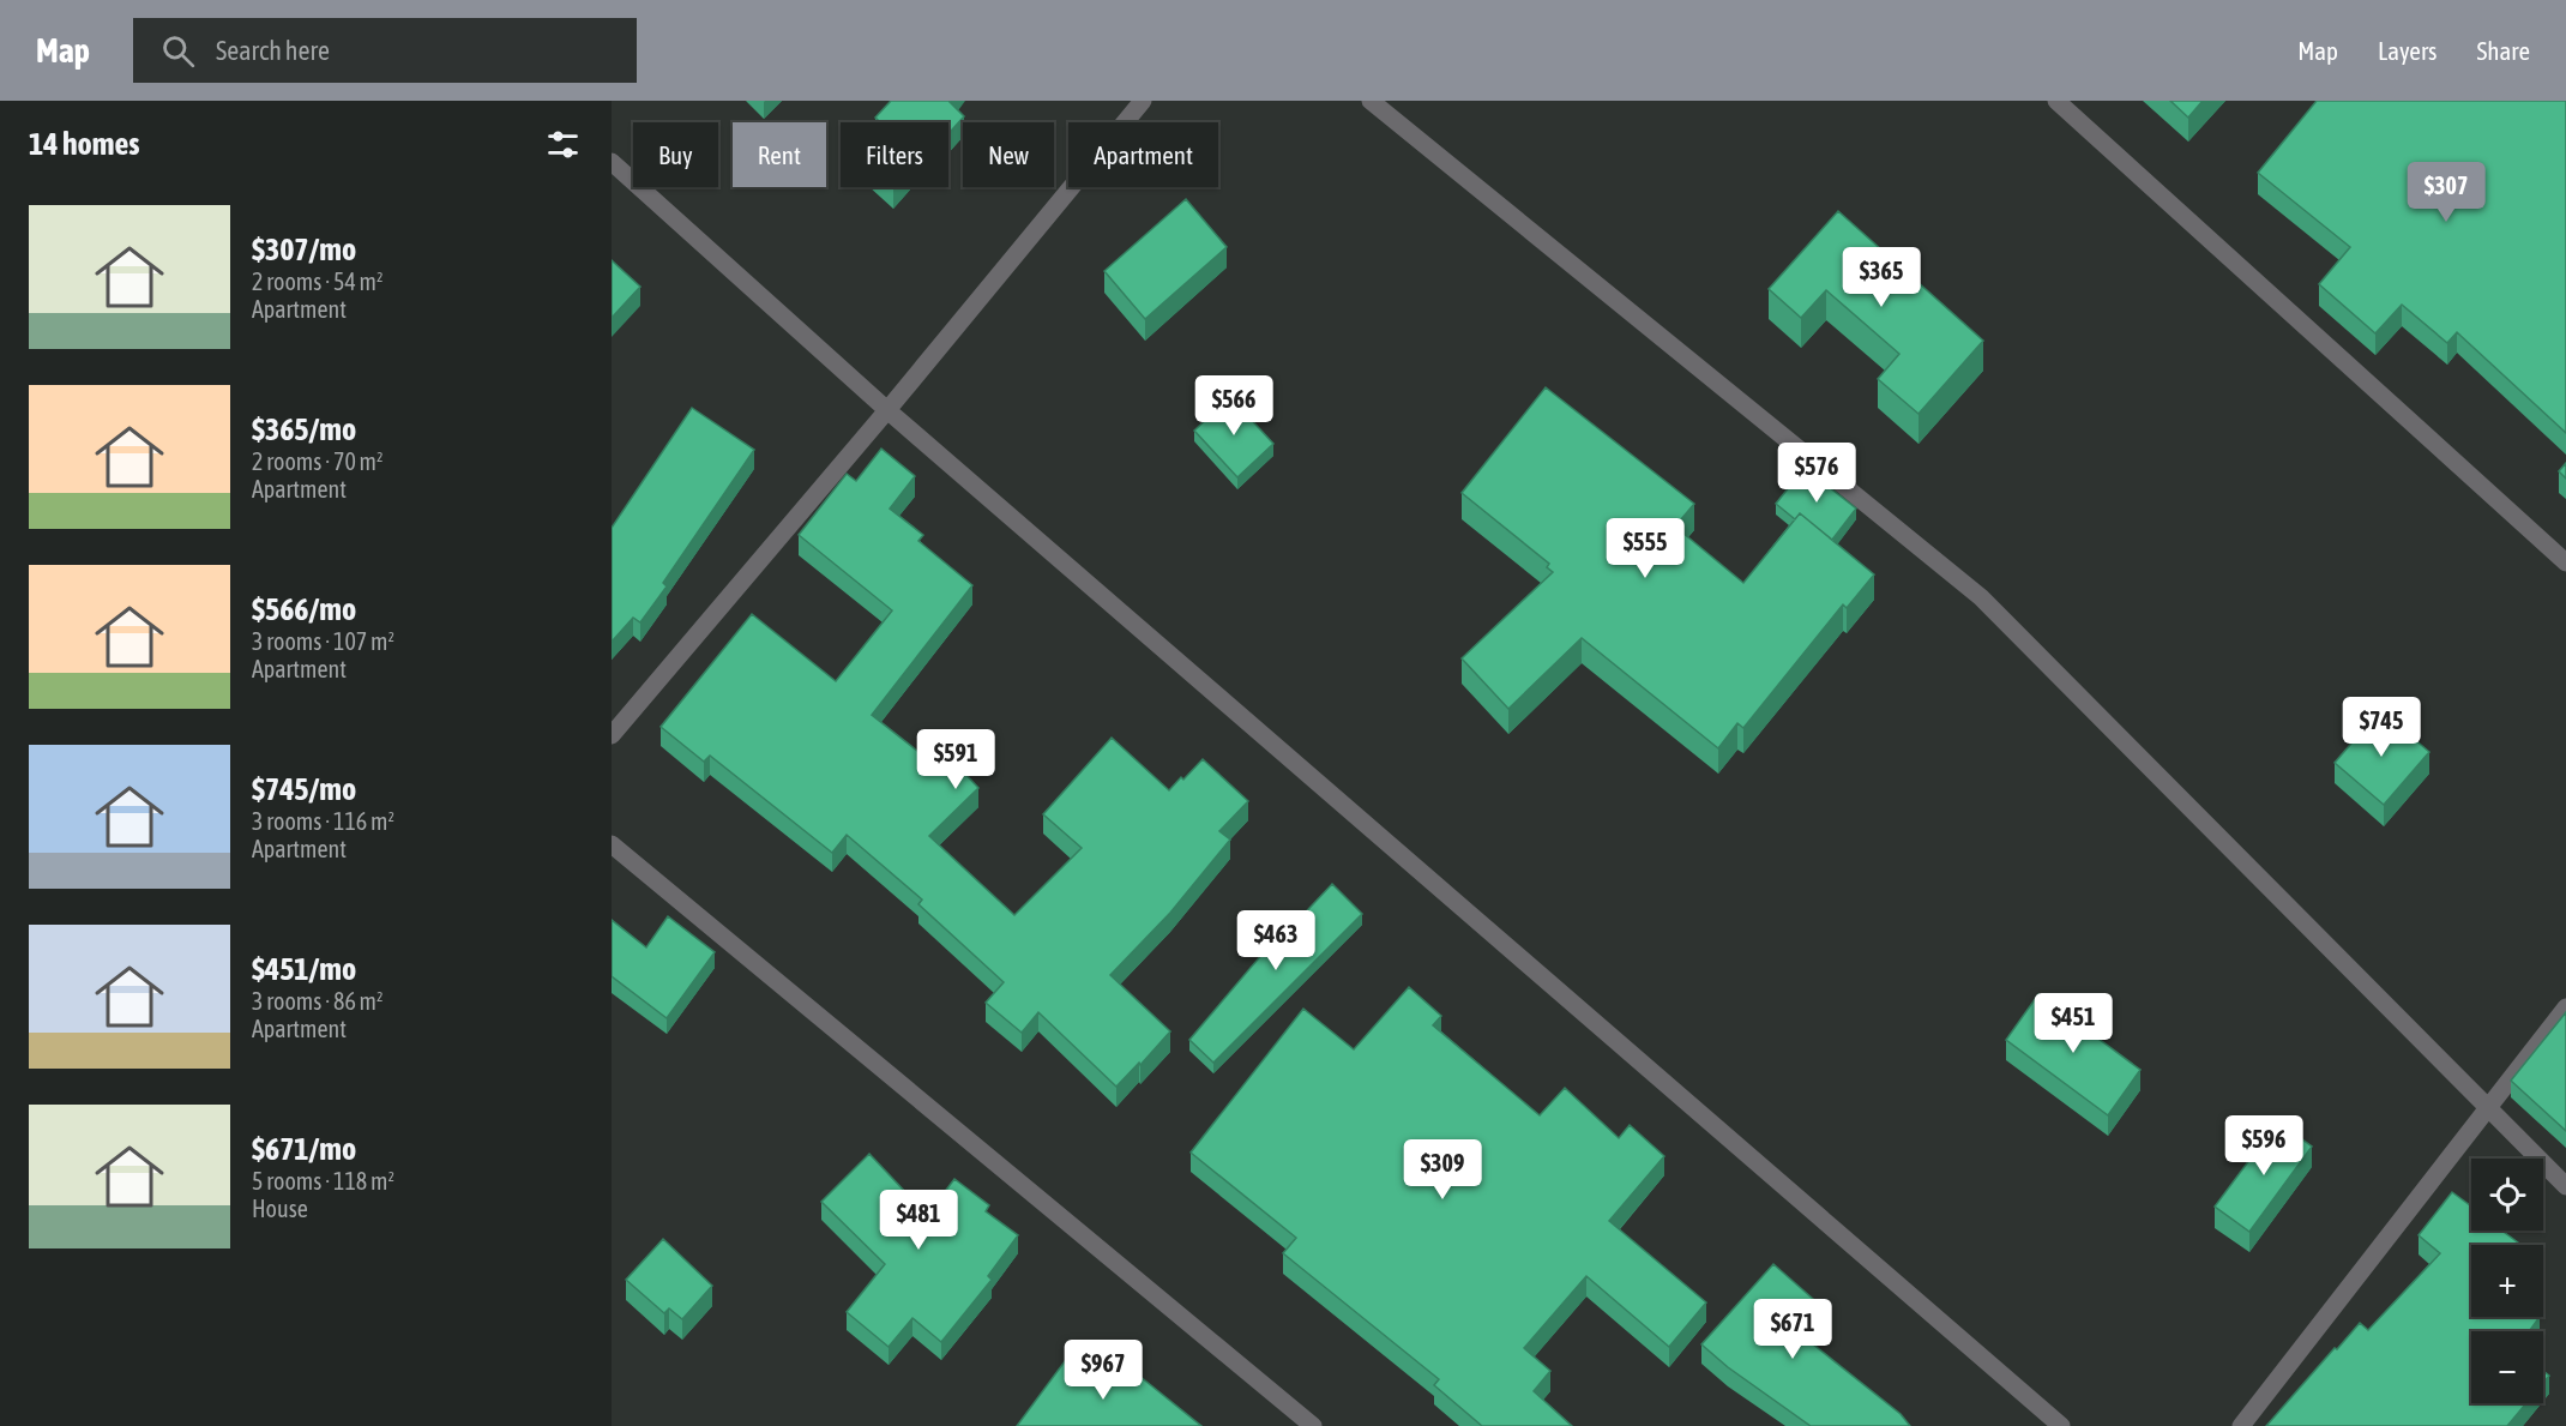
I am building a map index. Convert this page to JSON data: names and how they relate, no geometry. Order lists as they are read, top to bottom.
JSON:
{
  "page": {
    "header": "Map",
    "search": "Search here",
    "nav": ["Map", "Layers", "Share"],
    "heading": "14 homes",
    "chip": [
      "Buy",
      "Rent",
      "Filters",
      "New",
      "Apartment"
    ],
    "price": [
      "$307",
      "$365",
      "$566",
      "$576",
      "$555",
      "$745",
      "$591",
      "$463",
      "$451",
      "$596",
      "$309",
      "$481",
      "$671",
      "$967"
    ],
    "list": [
      {
        "name": "$307/mo",
        "note": "2 rooms · 54 m² · Apartment"
      },
      {
        "name": "$365/mo",
        "note": "2 rooms · 70 m² · Apartment"
      },
      {
        "name": "$566/mo",
        "note": "3 rooms · 107 m² · Apartment"
      },
      {
        "name": "$745/mo",
        "note": "3 rooms · 116 m² · Apartment"
      },
      {
        "name": "$451/mo",
        "note": "3 rooms · 86 m² · Apartment"
      },
      {
        "name": "$671/mo",
        "note": "5 rooms · 118 m² · House"
      }
    ],
    "map_buttons": ["+", "−"]
  }
}
